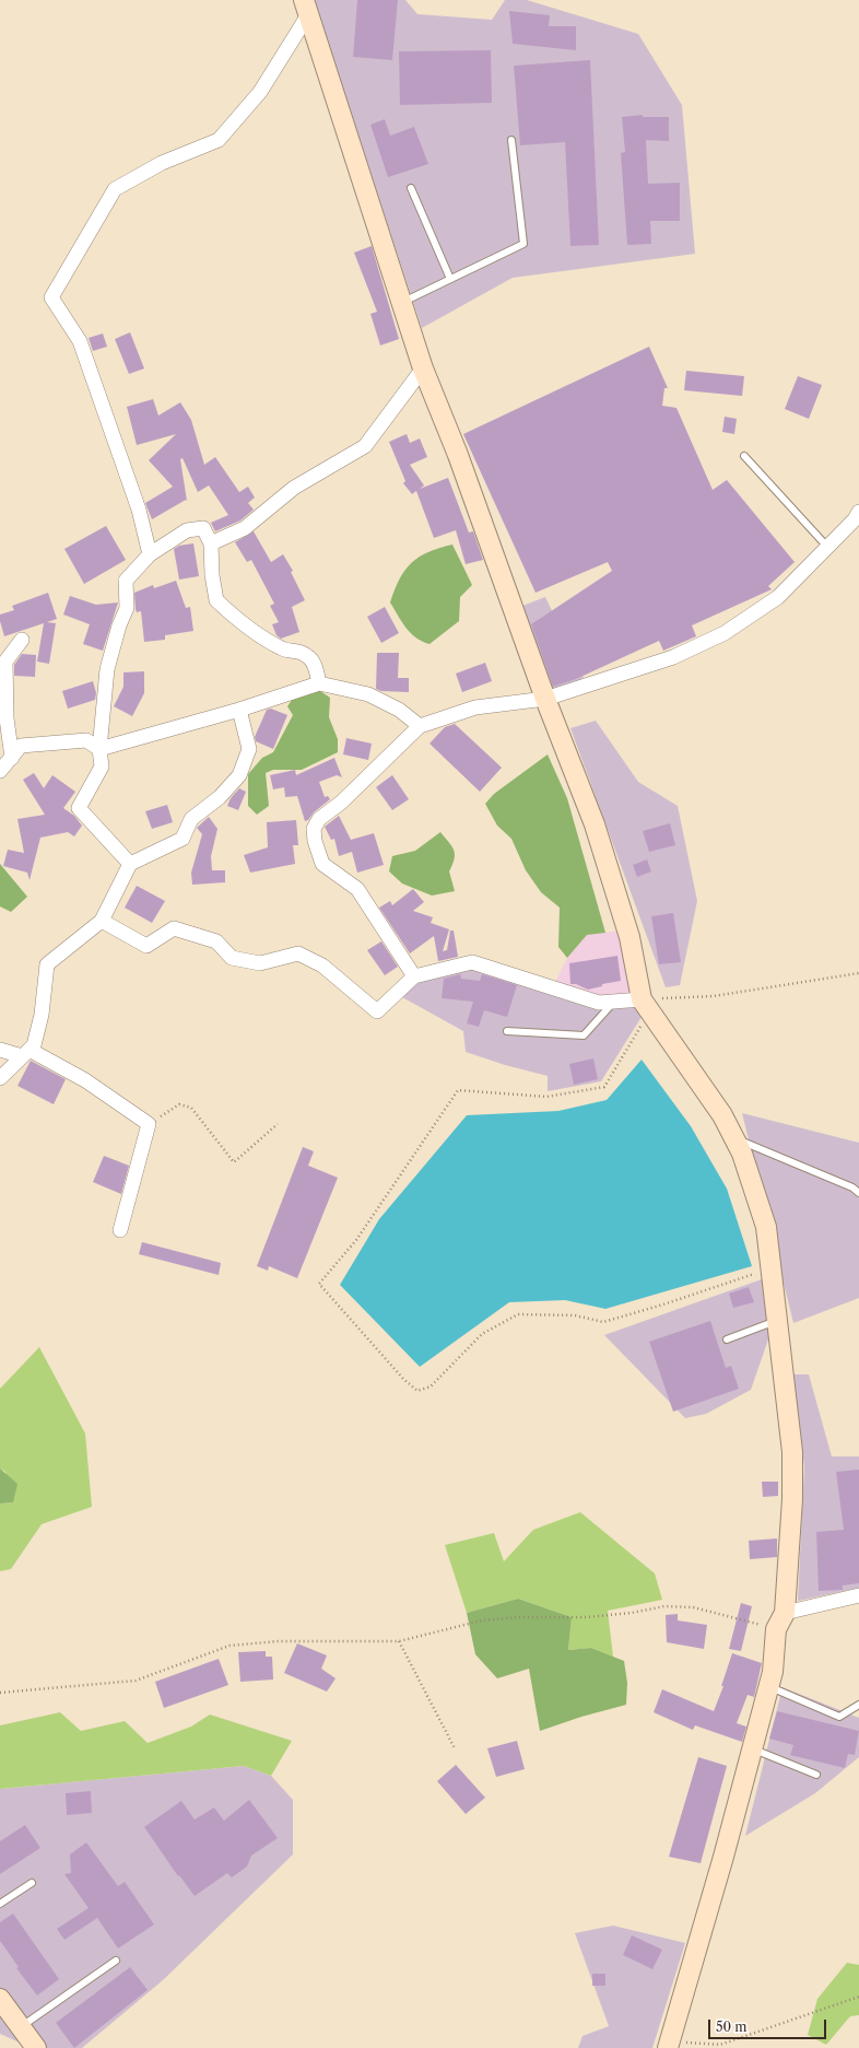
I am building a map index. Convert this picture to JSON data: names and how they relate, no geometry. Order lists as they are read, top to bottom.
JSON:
{
  "scale_bar": "50 m"
}
